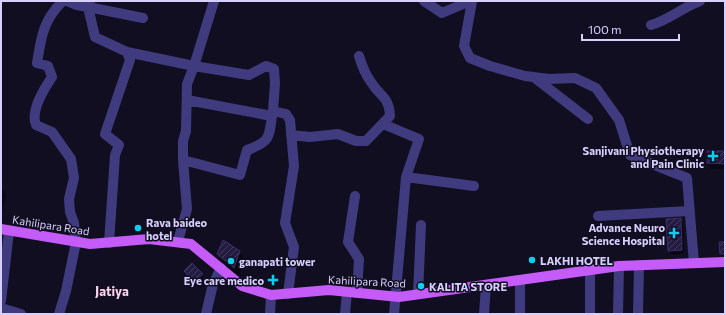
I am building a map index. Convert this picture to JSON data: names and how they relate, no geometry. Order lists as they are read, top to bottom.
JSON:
{
  "streets": {
    "main road": ["Kahilipara Road"]
  },
  "districts": ["Jatiya"],
  "places": {
    "health": ["Sanjivani Physiotherapy and Pain Clinic", "Advance Neuro Science Hospital", "Eye care medico"],
    "other": [
      "Rava baideo hotel",
      "LAKHI HOTEL",
      "ganapati tower",
      "KALITA STORE"
    ]
  },
  "scale_bar": "100 m"
}
